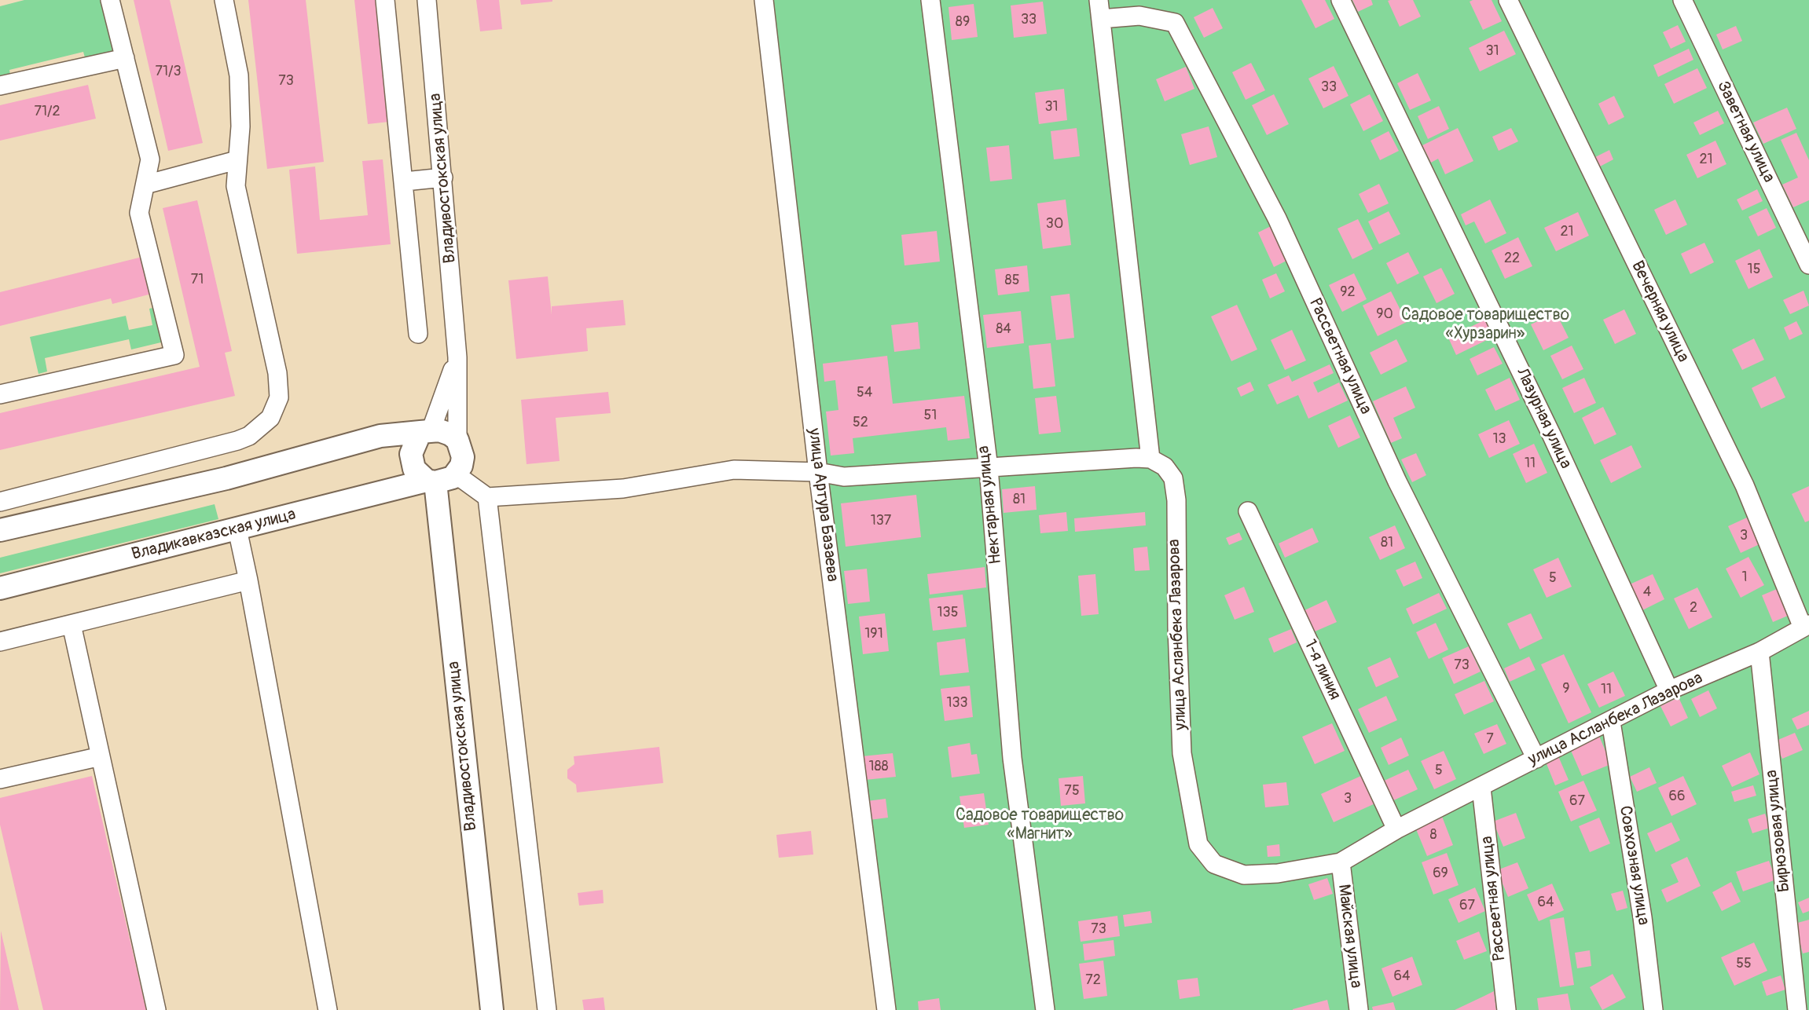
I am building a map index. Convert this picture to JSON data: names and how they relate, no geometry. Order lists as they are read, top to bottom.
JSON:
{
  "streets": {
    "main road": ["Владивостокская улица", "Владикавказская улица"],
    "street": [
      "Заветная улица",
      "Вечерняя улица",
      "Рассветная улица",
      "Лазурная улица",
      "улица Артура Базаева",
      "Нектарная улица",
      "улица Асланбека Лазарова",
      "1-я линия",
      "Бирюзовая улица",
      "Совхозная улица",
      "Майская улица"
    ]
  },
  "crossings": [
    ["Владивостокская улица", "Владикавказская улица"],
    ["Вечерняя улица", "улица Асланбека Лазарова"],
    ["Рассветная улица", "улица Асланбека Лазарова"],
    ["Лазурная улица", "улица Асланбека Лазарова"],
    ["улица Асланбека Лазарова", "1-я линия"],
    ["улица Асланбека Лазарова", "Бирюзовая улица"],
    ["улица Асланбека Лазарова", "Совхозная улица"],
    ["улица Асланбека Лазарова", "Майская улица"]
  ],
  "parks": ["Садовое товарищество «Хурзарин»", "Садовое товарищество «Магнит»"],
  "house_numbers": [
    "33",
    "89",
    "31",
    "71/3",
    "73",
    "33",
    "31",
    "71/2",
    "21",
    "30",
    "21",
    "22",
    "15",
    "71",
    "85",
    "92",
    "90",
    "84",
    "54",
    "51",
    "52",
    "13",
    "11",
    "81",
    "137",
    "3",
    "81",
    "1",
    "5",
    "4",
    "2",
    "135",
    "191",
    "73",
    "9",
    "11",
    "133",
    "7",
    "188",
    "5",
    "75",
    "66",
    "3",
    "67",
    "8",
    "69",
    "64",
    "67",
    "73",
    "55",
    "64",
    "72"
  ]
}
